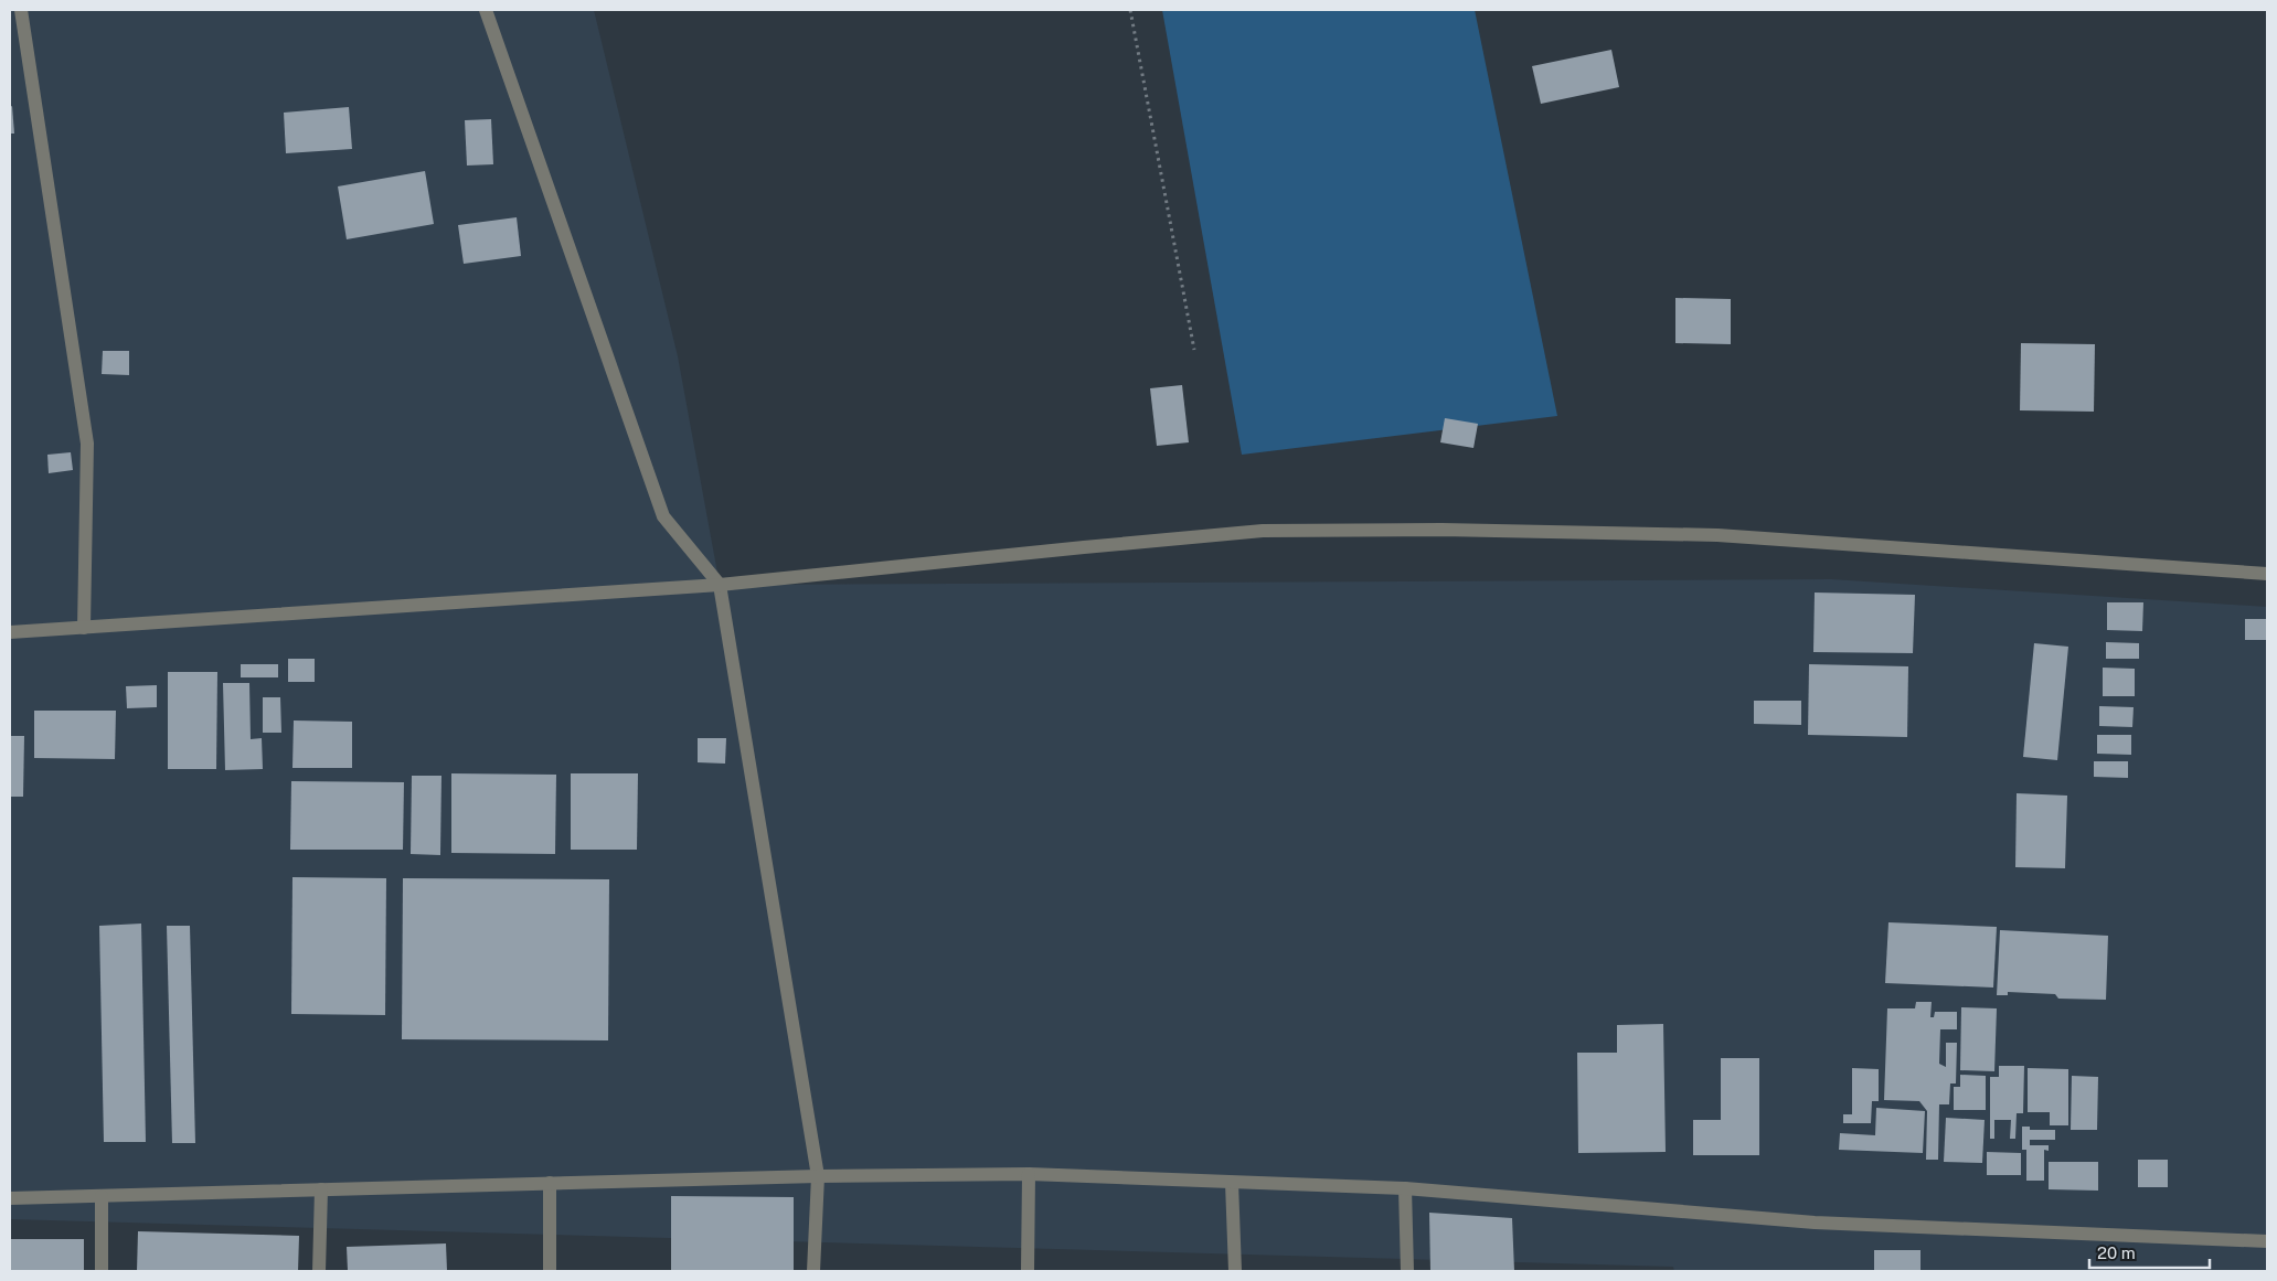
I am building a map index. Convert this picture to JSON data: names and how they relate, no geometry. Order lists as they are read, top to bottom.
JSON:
{
  "scale_bar": "20 m"
}
